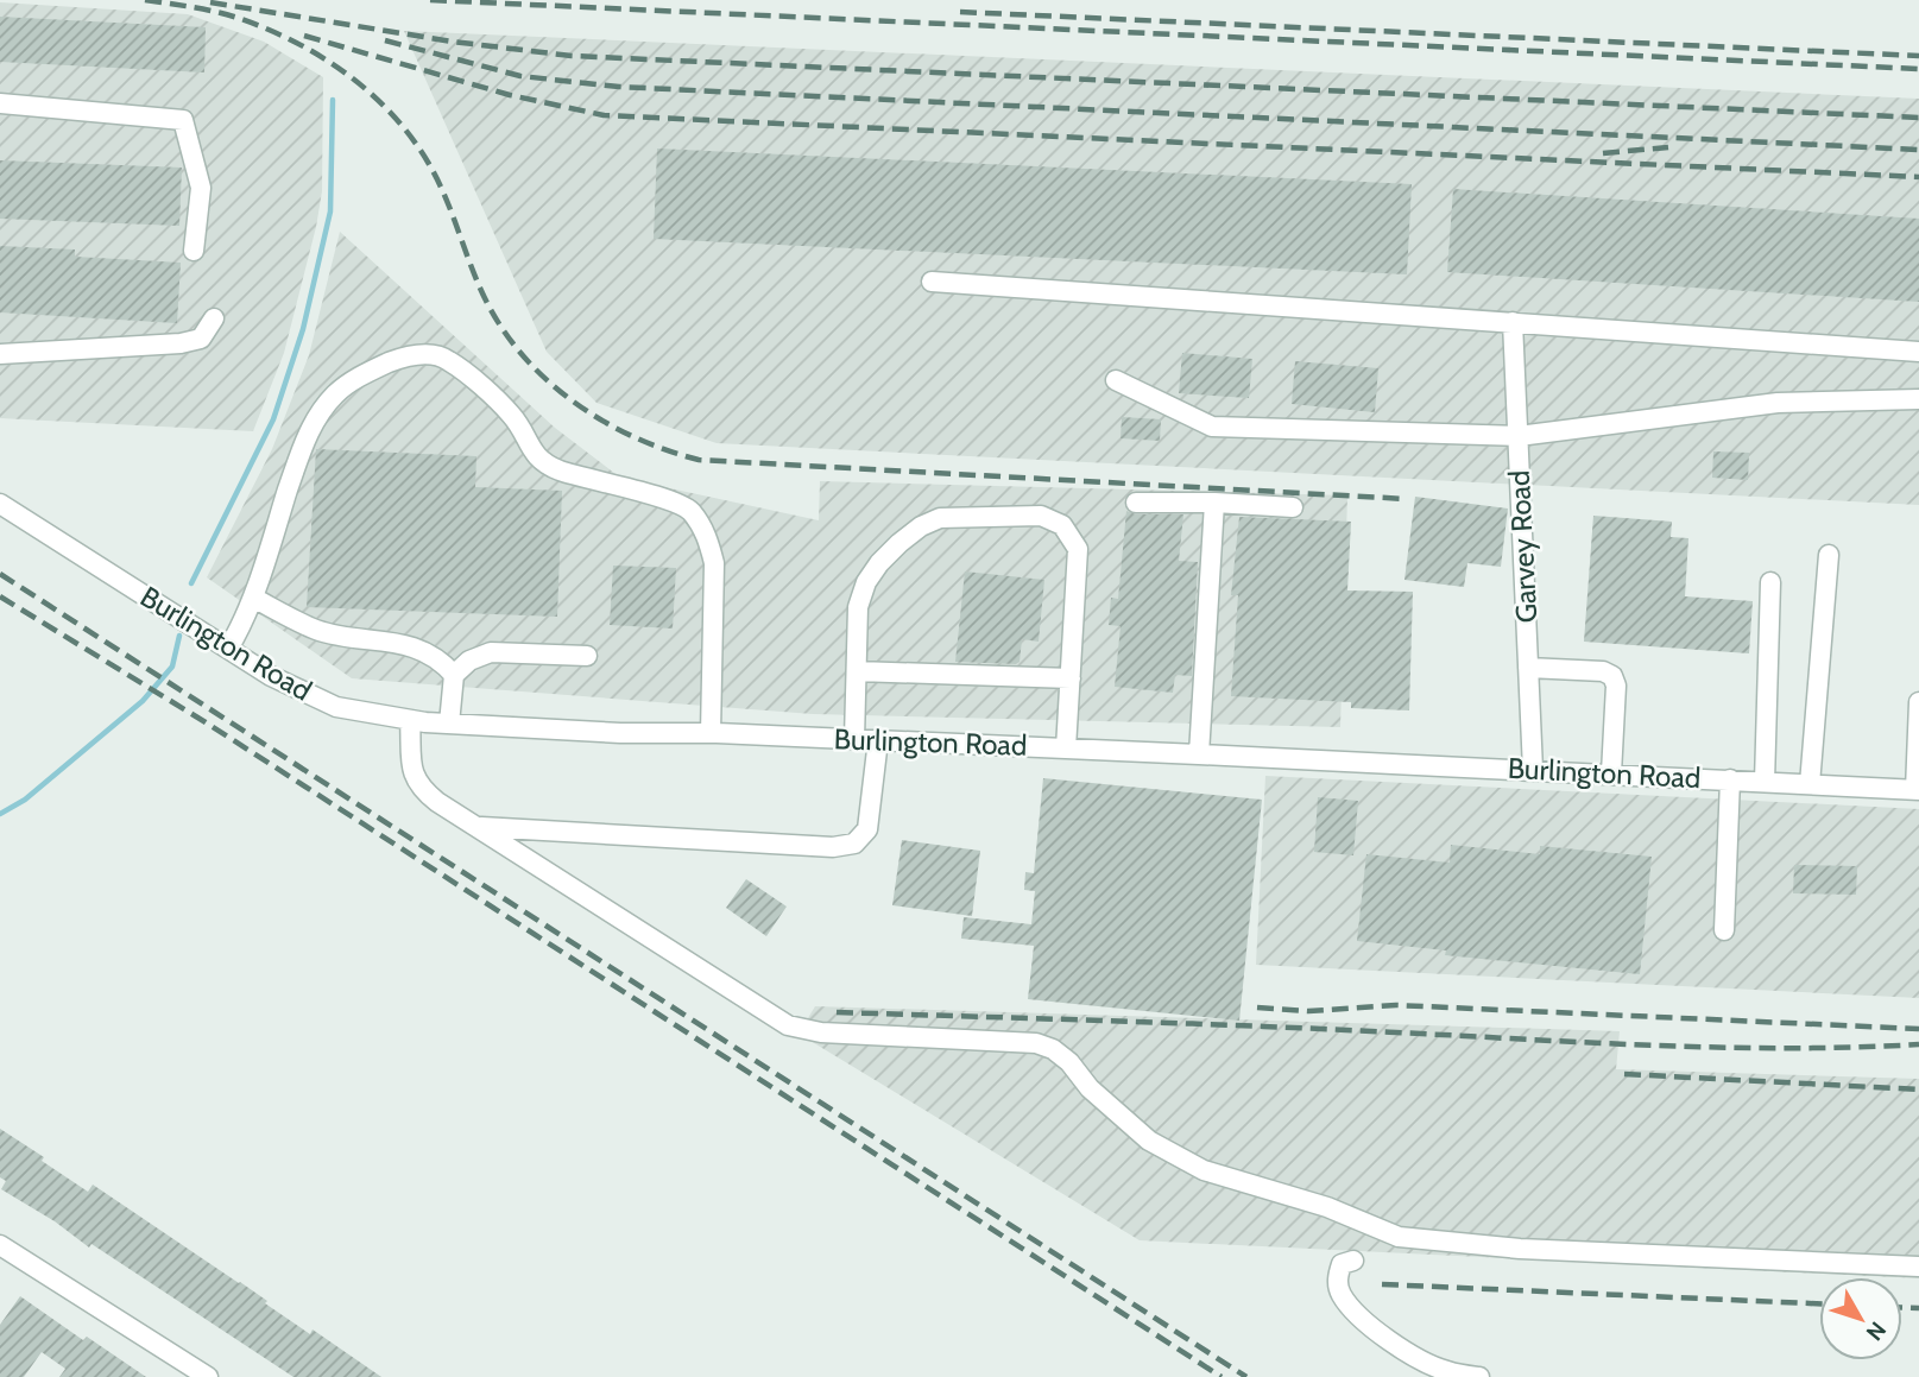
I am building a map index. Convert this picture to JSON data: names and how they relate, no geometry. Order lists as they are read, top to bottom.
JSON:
{
  "streets": {
    "street": ["Garvey Road", "Burlington Road"]
  },
  "crossings": [
    ["Garvey Road", "Burlington Road"]
  ],
  "north": "bottom right"
}
